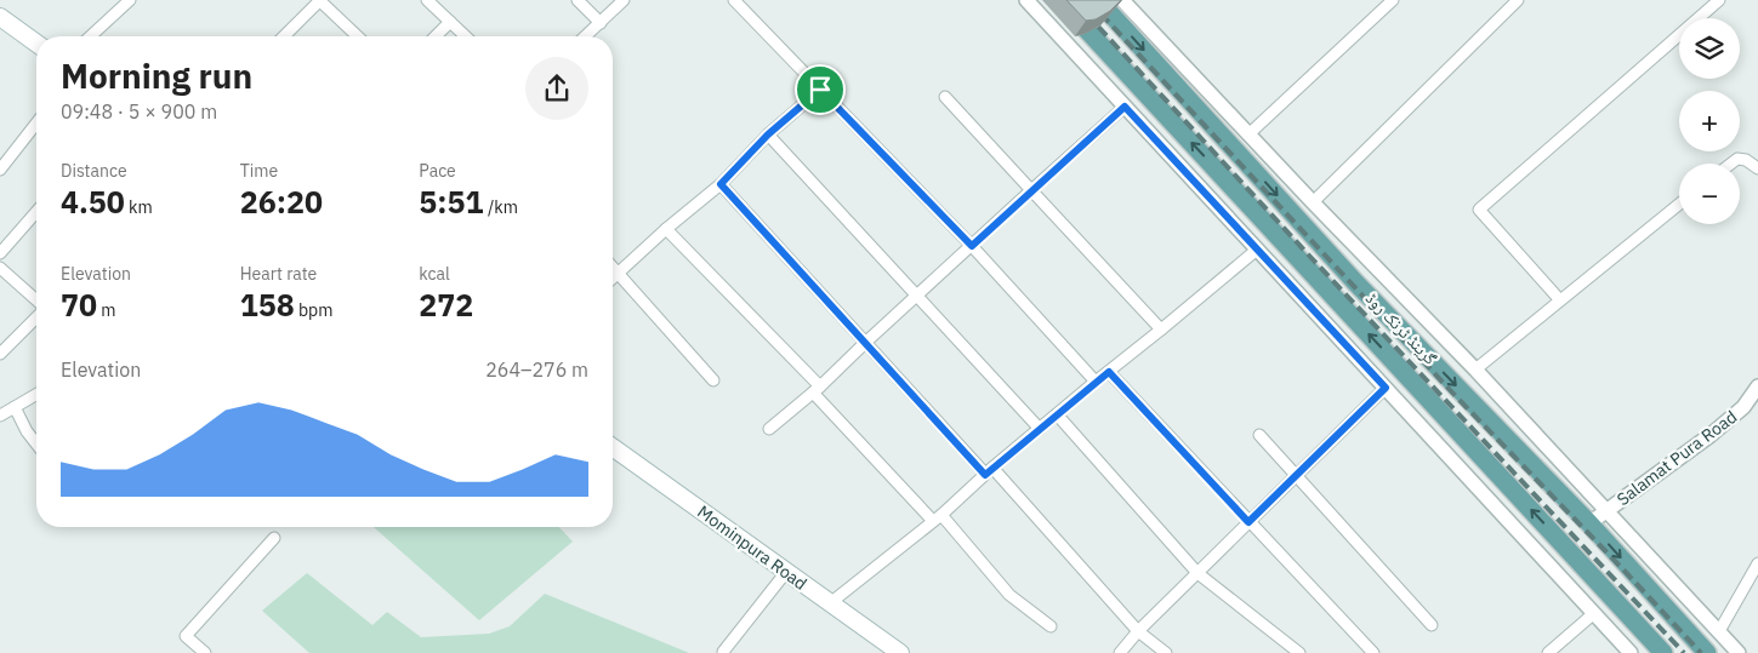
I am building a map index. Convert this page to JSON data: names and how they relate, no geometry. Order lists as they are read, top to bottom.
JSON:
{
  "streets": {
    "main road": ["گرینڈ ٹرنک روڈ", "Mominpura Road"],
    "street": ["Salamat Pura Road"]
  },
  "crossings": [
    ["گرینڈ ٹرنک روڈ", "Salamat Pura Road"]
  ],
  "page": {
    "map_buttons": ["+", "−"],
    "heading": ["Morning run", "09:48 · 5 × 900 m"],
    "stats": [
      ["Distance", "4.50 km"],
      ["Time", "26:20"],
      ["Pace", "5:51 /km"],
      ["Elevation", "70 m"],
      ["Heart rate", "158 bpm"],
      ["kcal", "272"]
    ],
    "chart": ["Elevation", "264–276 m"]
  }
}
